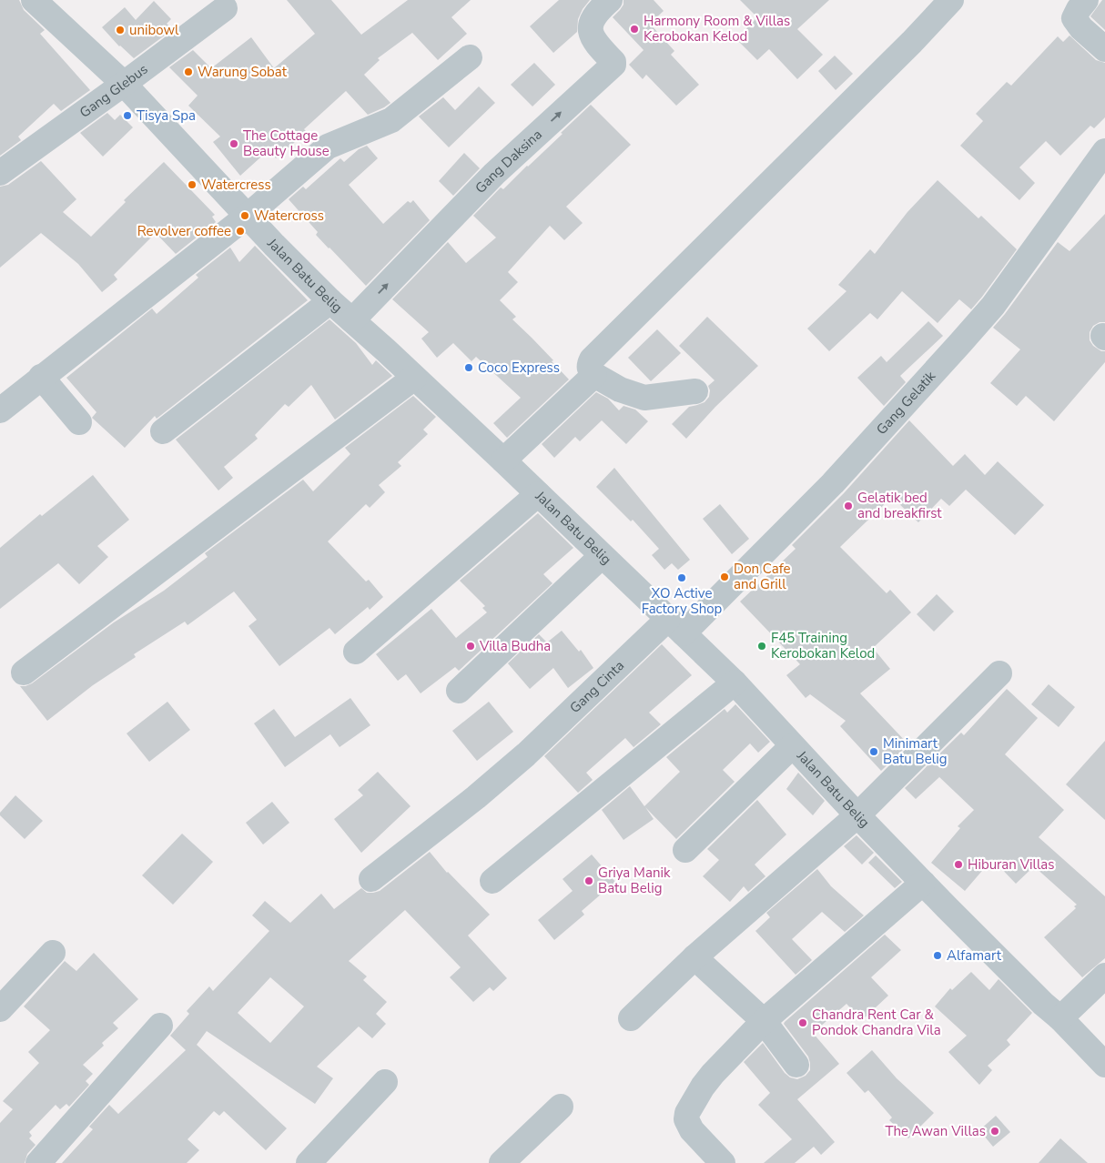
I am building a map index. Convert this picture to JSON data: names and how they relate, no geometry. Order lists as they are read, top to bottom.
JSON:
{
  "streets": {
    "street": [
      "Gang Glebus",
      "Gang Daksina",
      "Jalan Batu Belig",
      "Gang Gelatik",
      "Gang Cinta"
    ]
  },
  "crossings": [
    ["Gang Glebus", "Jalan Batu Belig"],
    ["Gang Daksina", "Jalan Batu Belig"],
    ["Jalan Batu Belig", "Gang Gelatik"],
    ["Jalan Batu Belig", "Gang Cinta"],
    ["Gang Gelatik", "Gang Cinta"]
  ],
  "places": [
    "Harmony Room & Villas Kerobokan Kelod",
    "unibowl",
    "Warung Sobat",
    "Tisya Spa",
    "The Cottage Beauty House",
    "Watercress",
    "Watercross",
    "Revolver coffee",
    "Coco Express",
    "Gelatik bed and breakfirst",
    "Don Cafe and Grill",
    "XO Active Factory Shop",
    "Villa Budha",
    "F45 Training Kerobokan Kelod",
    "Minimart Batu Belig",
    "Hiburan Villas",
    "Griya Manik Batu Belig",
    "Alfamart",
    "Chandra Rent Car & Pondok Chandra Vila",
    "The Awan Villas"
  ]
}
